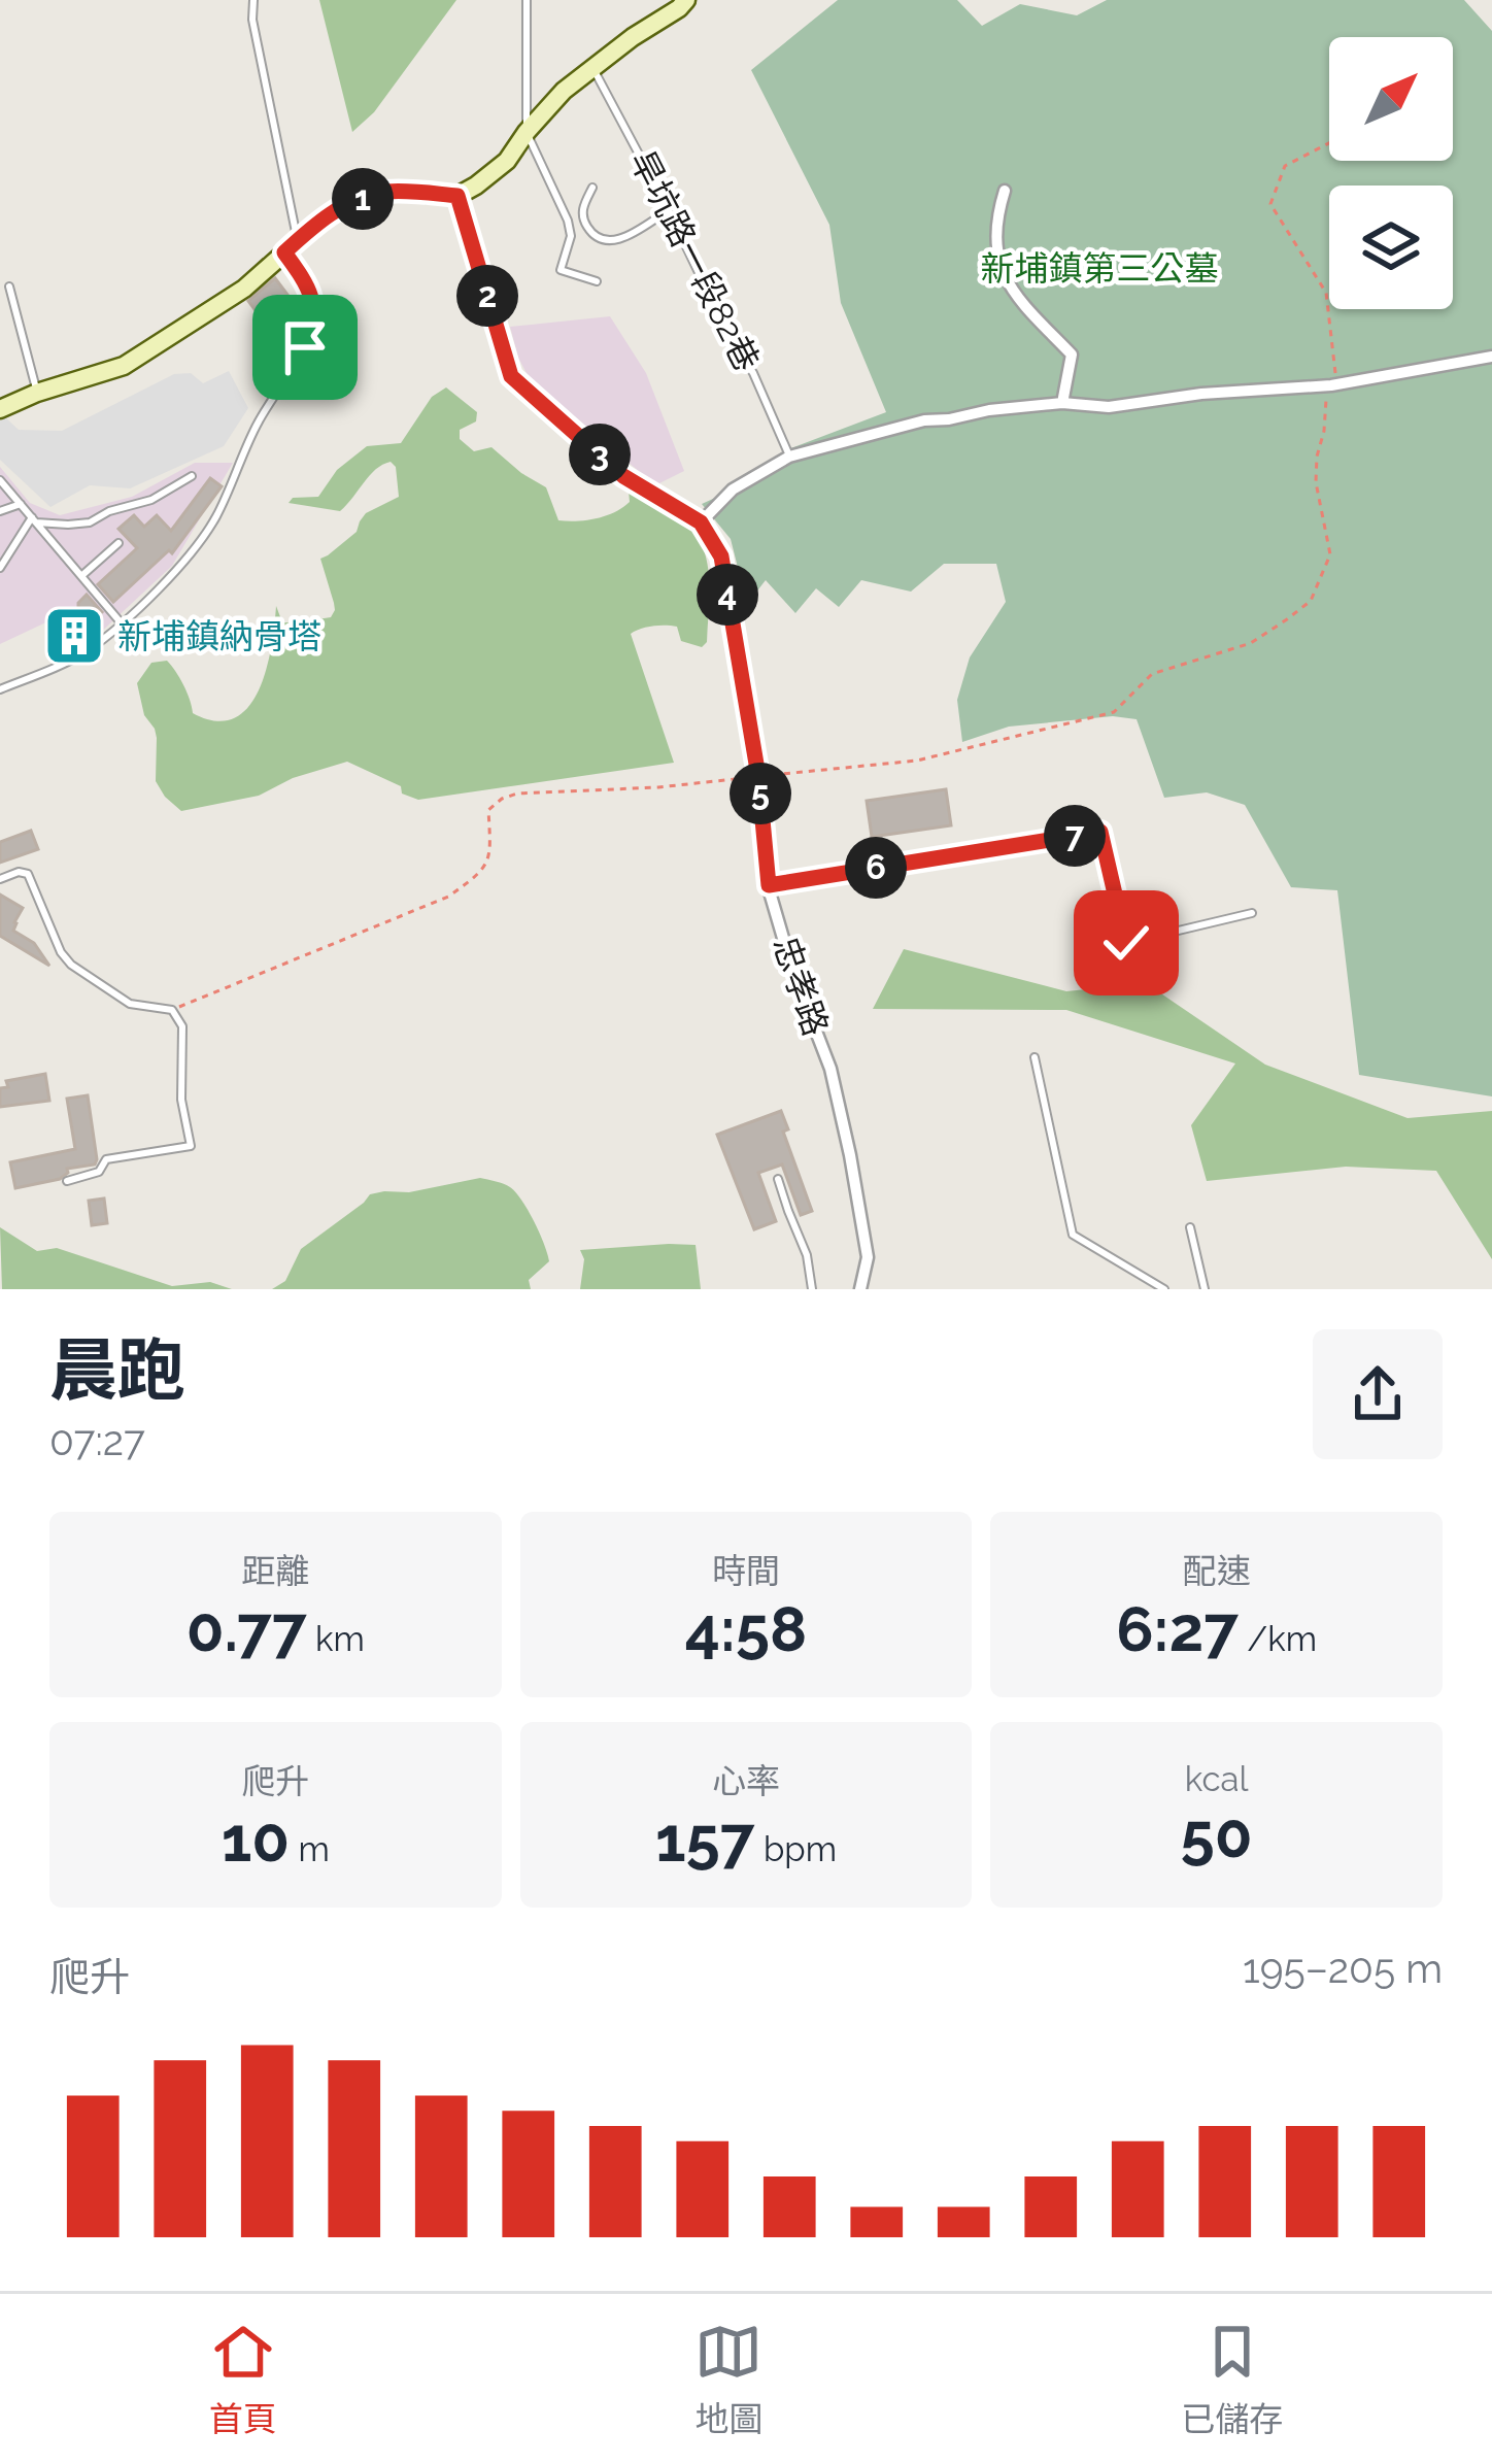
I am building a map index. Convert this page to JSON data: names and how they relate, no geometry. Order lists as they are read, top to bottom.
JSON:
{
  "streets": {
    "street": ["忠孝路"],
    "lane": ["旱坑路一段82巷"]
  },
  "parks": ["新埔鎮第三公墓"],
  "places": {
    "building": ["新埔鎮納骨塔"]
  },
  "north": "top right",
  "page": {
    "pins": [
      "1",
      "2",
      "3",
      "4",
      "5",
      "7",
      "6"
    ],
    "heading": ["晨跑", "07:27"],
    "stats": [
      ["距離", "0.77 km"],
      ["時間", "4:58"],
      ["配速", "6:27 /km"],
      ["爬升", "10 m"],
      ["心率", "157 bpm"],
      ["kcal", "50"]
    ],
    "chart": ["爬升", "195–205 m"],
    "tabs": ["首頁", "地圖", "已儲存"]
  }
}
